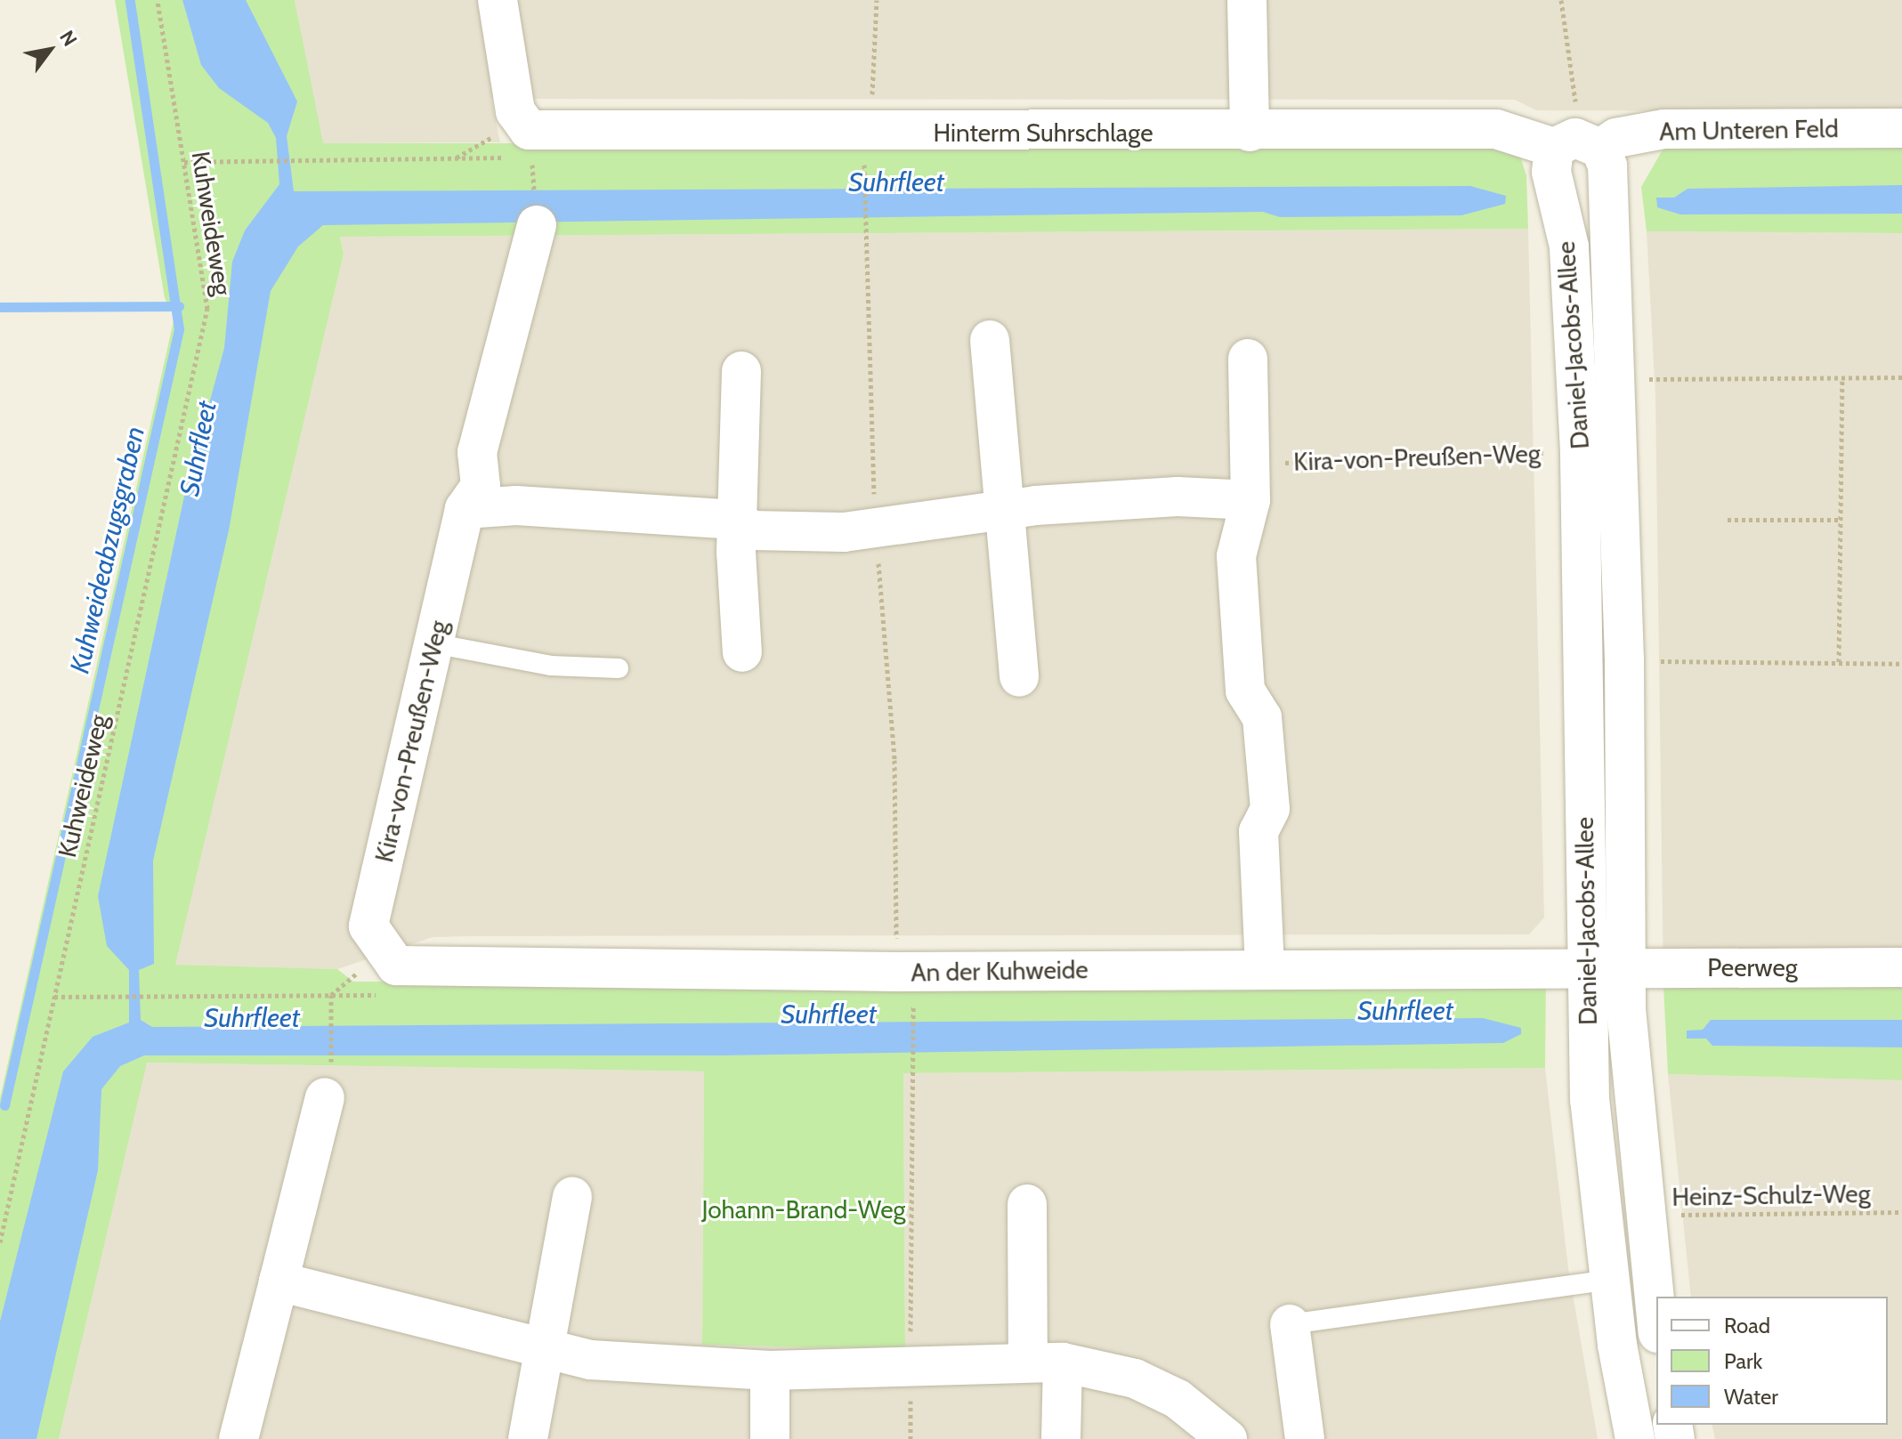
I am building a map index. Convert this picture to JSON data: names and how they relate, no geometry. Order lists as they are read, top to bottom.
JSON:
{
  "streets": {
    "street": [
      "Am Unteren Feld",
      "Hinterm Suhrschlage",
      "Daniel-Jacobs-Allee",
      "Kira-von-Preußen-Weg",
      "Peerweg",
      "An der Kuhweide"
    ],
    "path": ["Kuhweideweg", "Heinz-Schulz-Weg"]
  },
  "crossings": [
    ["Am Unteren Feld", "Hinterm Suhrschlage"],
    ["Am Unteren Feld", "Daniel-Jacobs-Allee"],
    ["Hinterm Suhrschlage", "Daniel-Jacobs-Allee"],
    ["Daniel-Jacobs-Allee", "Kira-von-Preußen-Weg"],
    ["Daniel-Jacobs-Allee", "Peerweg"],
    ["Daniel-Jacobs-Allee", "An der Kuhweide"],
    ["Daniel-Jacobs-Allee", "Heinz-Schulz-Weg"],
    ["Kira-von-Preußen-Weg", "An der Kuhweide"],
    ["Peerweg", "An der Kuhweide"]
  ],
  "water": ["Suhrfleet", "Kuhweideabzugsgraben"],
  "parks": ["Johann-Brand-Weg"],
  "legend": ["Road", "Park", "Water"],
  "north": "top right"
}
